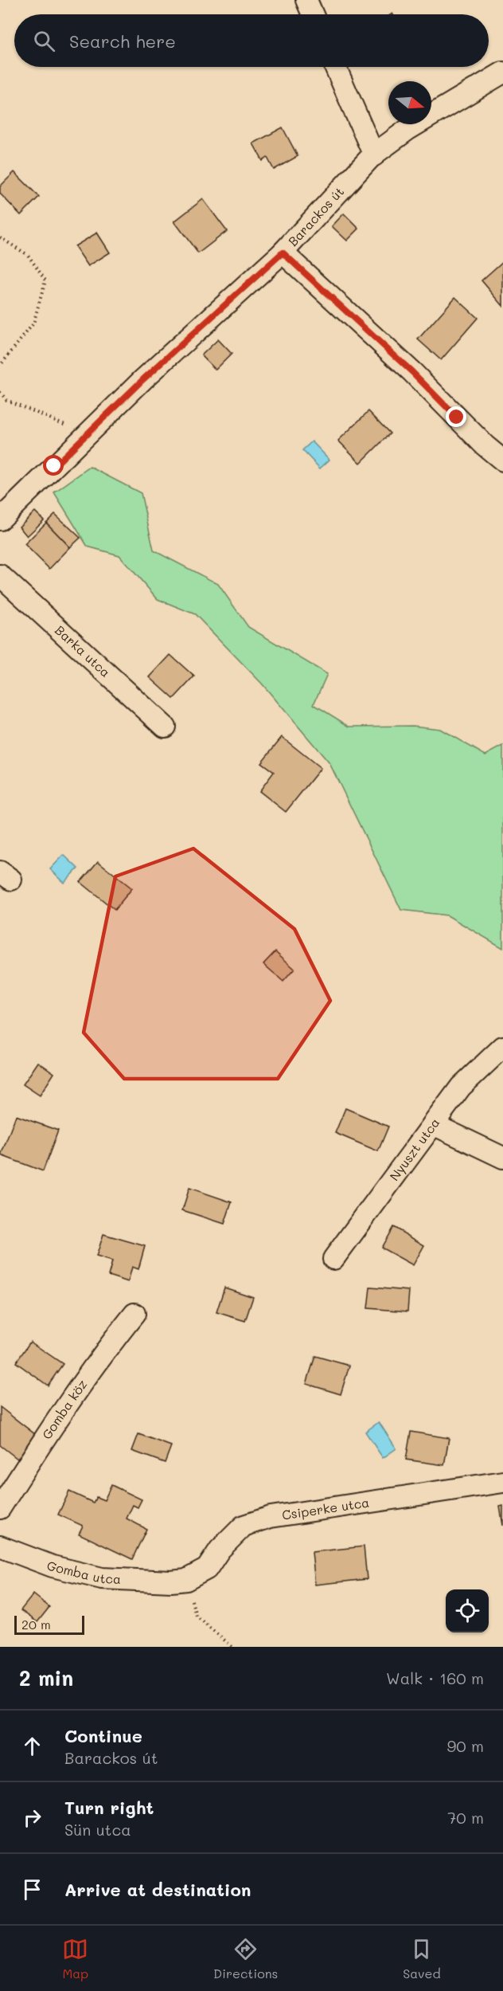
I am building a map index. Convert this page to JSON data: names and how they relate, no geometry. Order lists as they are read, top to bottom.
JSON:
{
  "streets": {
    "street": [
      "Barackos út",
      "Barka utca",
      "Nyuszt utca",
      "Gomba köz",
      "Csiperke utca",
      "Gomba utca"
    ]
  },
  "crossings": [
    ["Csiperke utca", "Gomba utca"]
  ],
  "scale_bar": "20 m",
  "north": "right",
  "page": {
    "search": "Search here",
    "scale": "20 m",
    "heading": ["2 min", "Walk · 160 m"],
    "list": [
      ["Continue", "Barackos út", "90 m"],
      ["Turn right", "Sün utca", "70 m"],
      "Arrive at destination"
    ],
    "nav": ["Map", "Directions", "Saved"]
  }
}
